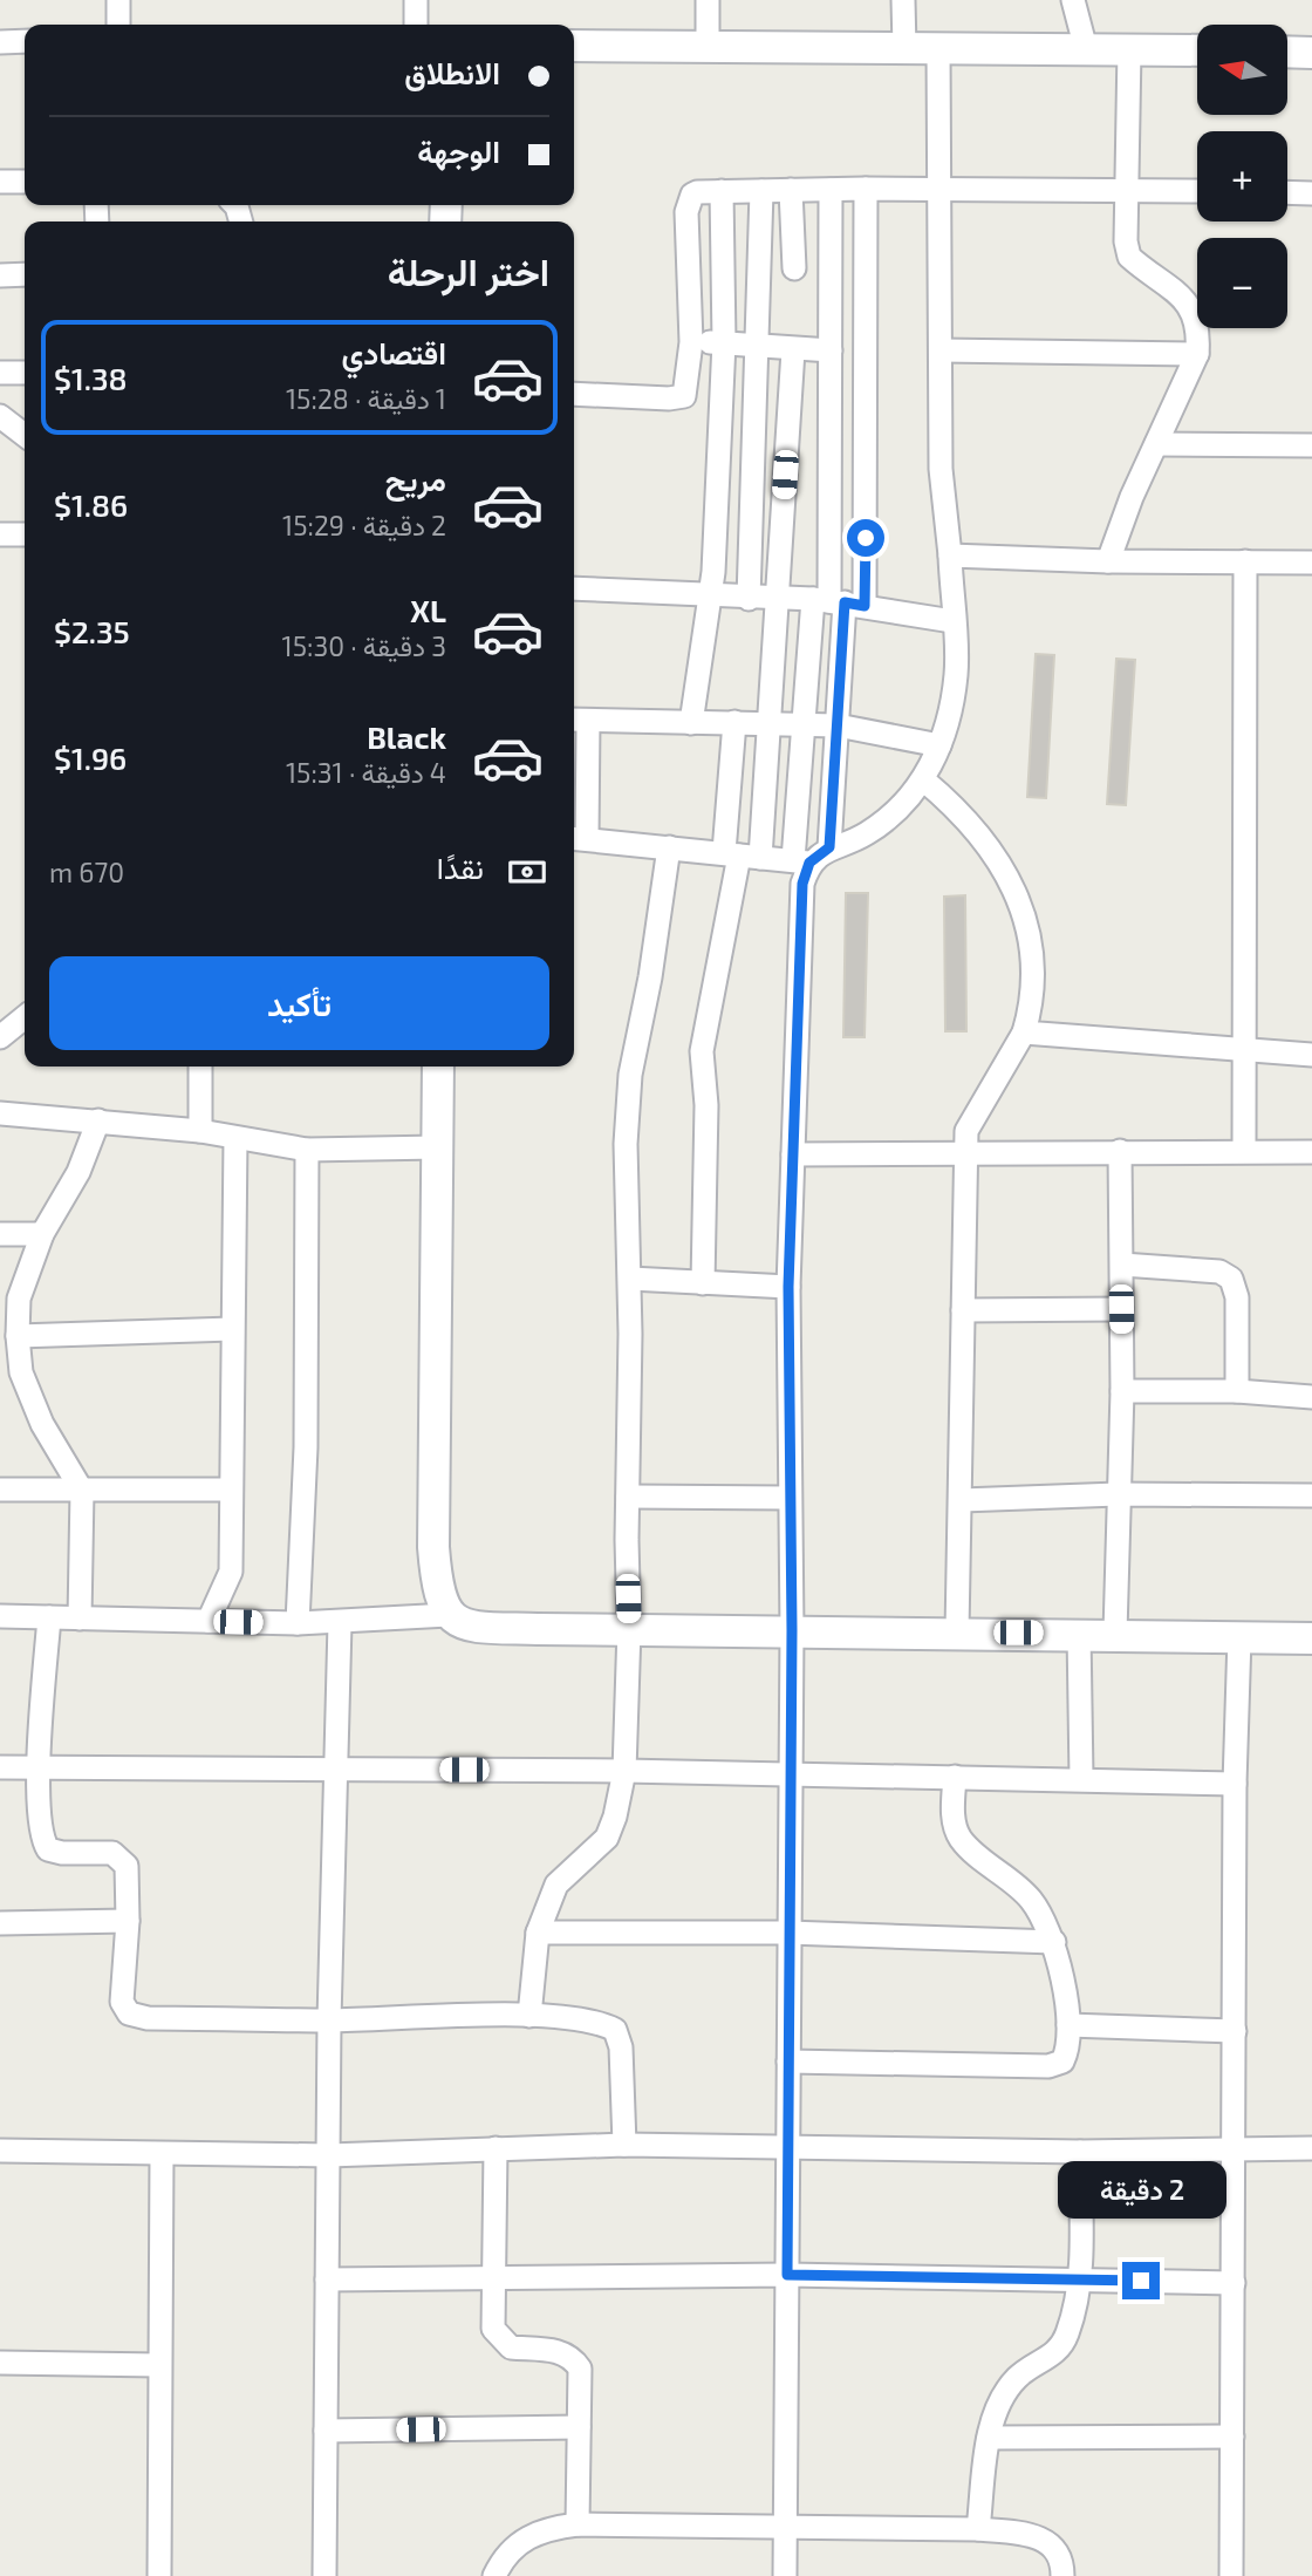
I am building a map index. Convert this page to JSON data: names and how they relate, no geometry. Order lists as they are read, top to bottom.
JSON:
{
  "north": "left",
  "page": {
    "map_buttons": ["+", "−"],
    "banner": ["الانطلاق", "الوجهة"],
    "heading": "اختر الرحلة",
    "list": [
      {
        "name": "اقتصادي",
        "note": "1 دقيقة · 15:28",
        "value": "$1.38"
      },
      {
        "name": "مريح",
        "note": "2 دقيقة · 15:29",
        "value": "$1.86"
      },
      {
        "name": "XL",
        "note": "3 دقيقة · 15:30",
        "value": "$2.35"
      },
      {
        "name": "Black",
        "note": "4 دقيقة · 15:31",
        "value": "$1.96"
      }
    ],
    "pay": ["نقدًا", "670 m"],
    "buttons": "تأكيد",
    "bubble": "2 دقيقة"
  }
}
